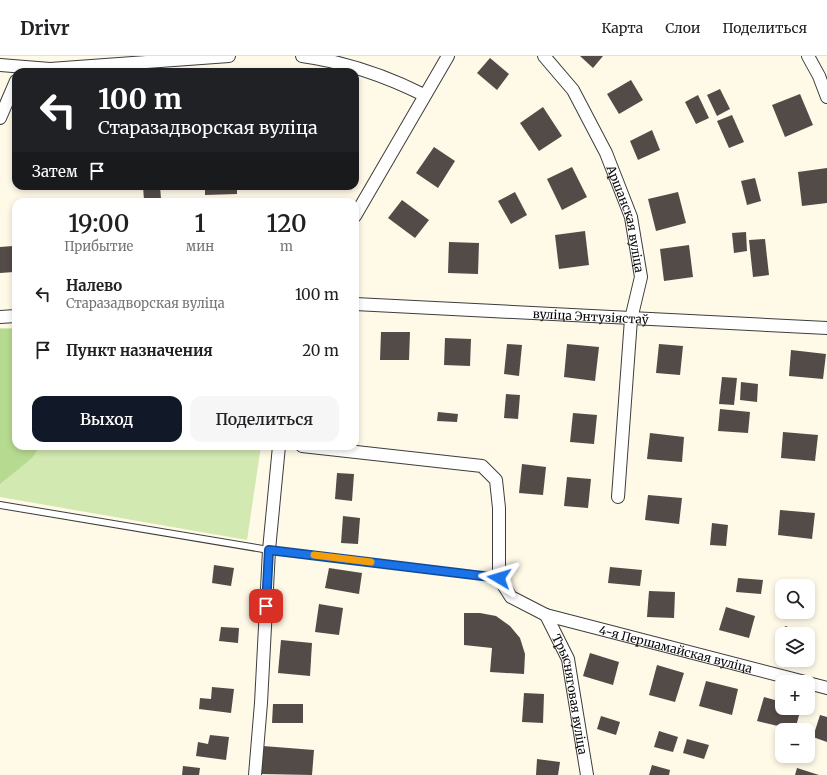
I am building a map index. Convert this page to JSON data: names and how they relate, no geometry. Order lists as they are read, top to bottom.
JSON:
{
  "streets": {
    "street": [
      "Аршанская вуліца",
      "вуліца Энтузіястаў",
      "4-я Першамайская вуліца",
      "Трысняговая вуліца"
    ]
  },
  "crossings": [
    ["Аршанская вуліца", "вуліца Энтузіястаў"],
    ["4-я Першамайская вуліца", "Трысняговая вуліца"]
  ],
  "page": {
    "header": "Drivr",
    "nav": ["Карта", "Слои", "Поделиться"],
    "turn": ["100 m", "Старазадворская вуліца"],
    "then": "Затем",
    "eta": [
      "19:00",
      "Прибытие",
      "1",
      "мин",
      "120",
      "m"
    ],
    "list": [
      {
        "name": "Налево",
        "note": "Старазадворская вуліца",
        "value": "100 m"
      },
      {
        "name": "Пункт назначения",
        "value": "20 m"
      }
    ],
    "buttons": ["Выход", "Поделиться"],
    "map_buttons": ["+", "−"]
  }
}
